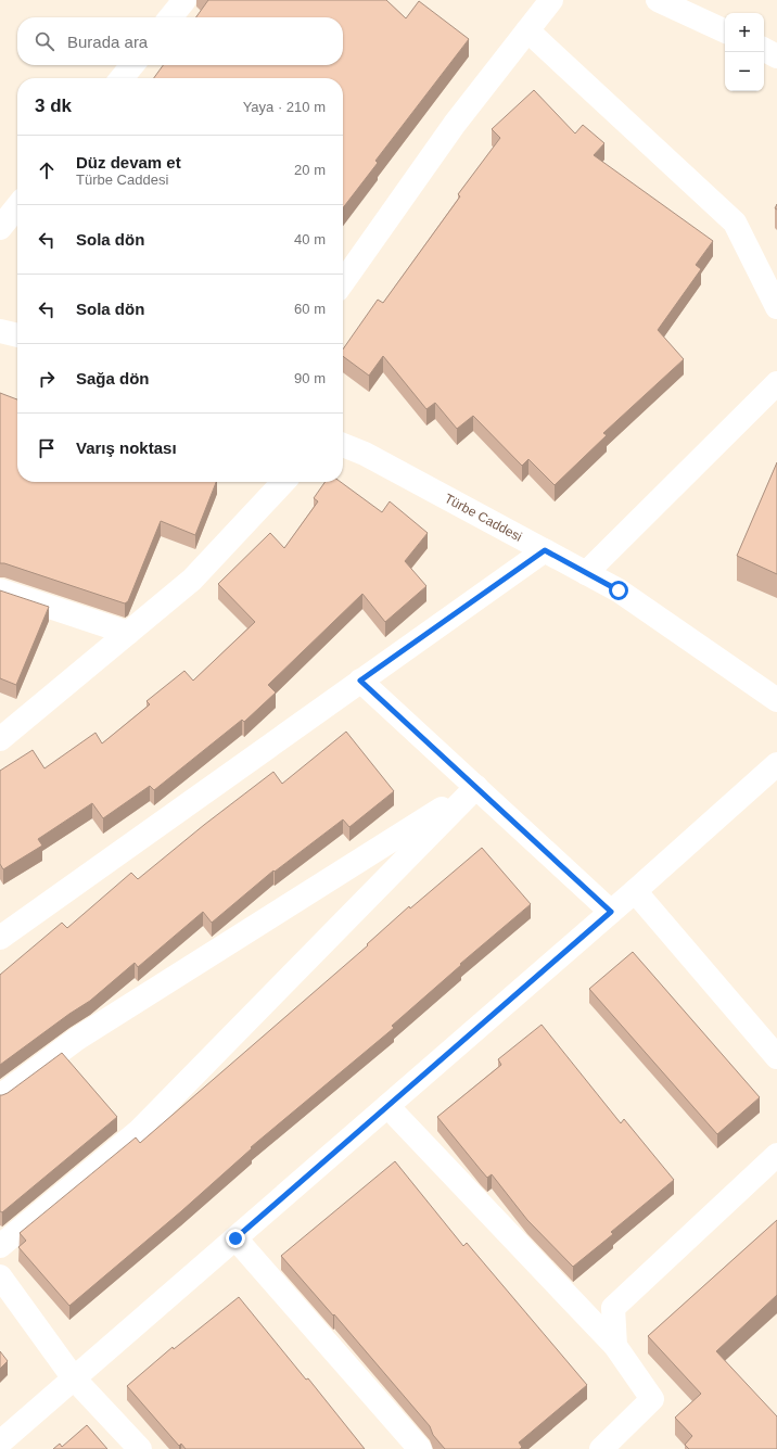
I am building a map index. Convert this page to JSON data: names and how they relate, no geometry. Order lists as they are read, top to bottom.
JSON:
{
  "streets": {
    "street": ["Türbe Caddesi"]
  },
  "page": {
    "map_buttons": ["+", "−"],
    "search": "Burada ara",
    "heading": ["3 dk", "Yaya · 210 m"],
    "list": [
      ["Düz devam et", "Türbe Caddesi", "20 m"],
      ["Sola dön", "40 m"],
      ["Sola dön", "60 m"],
      ["Sağa dön", "90 m"],
      "Varış noktası"
    ]
  }
}
